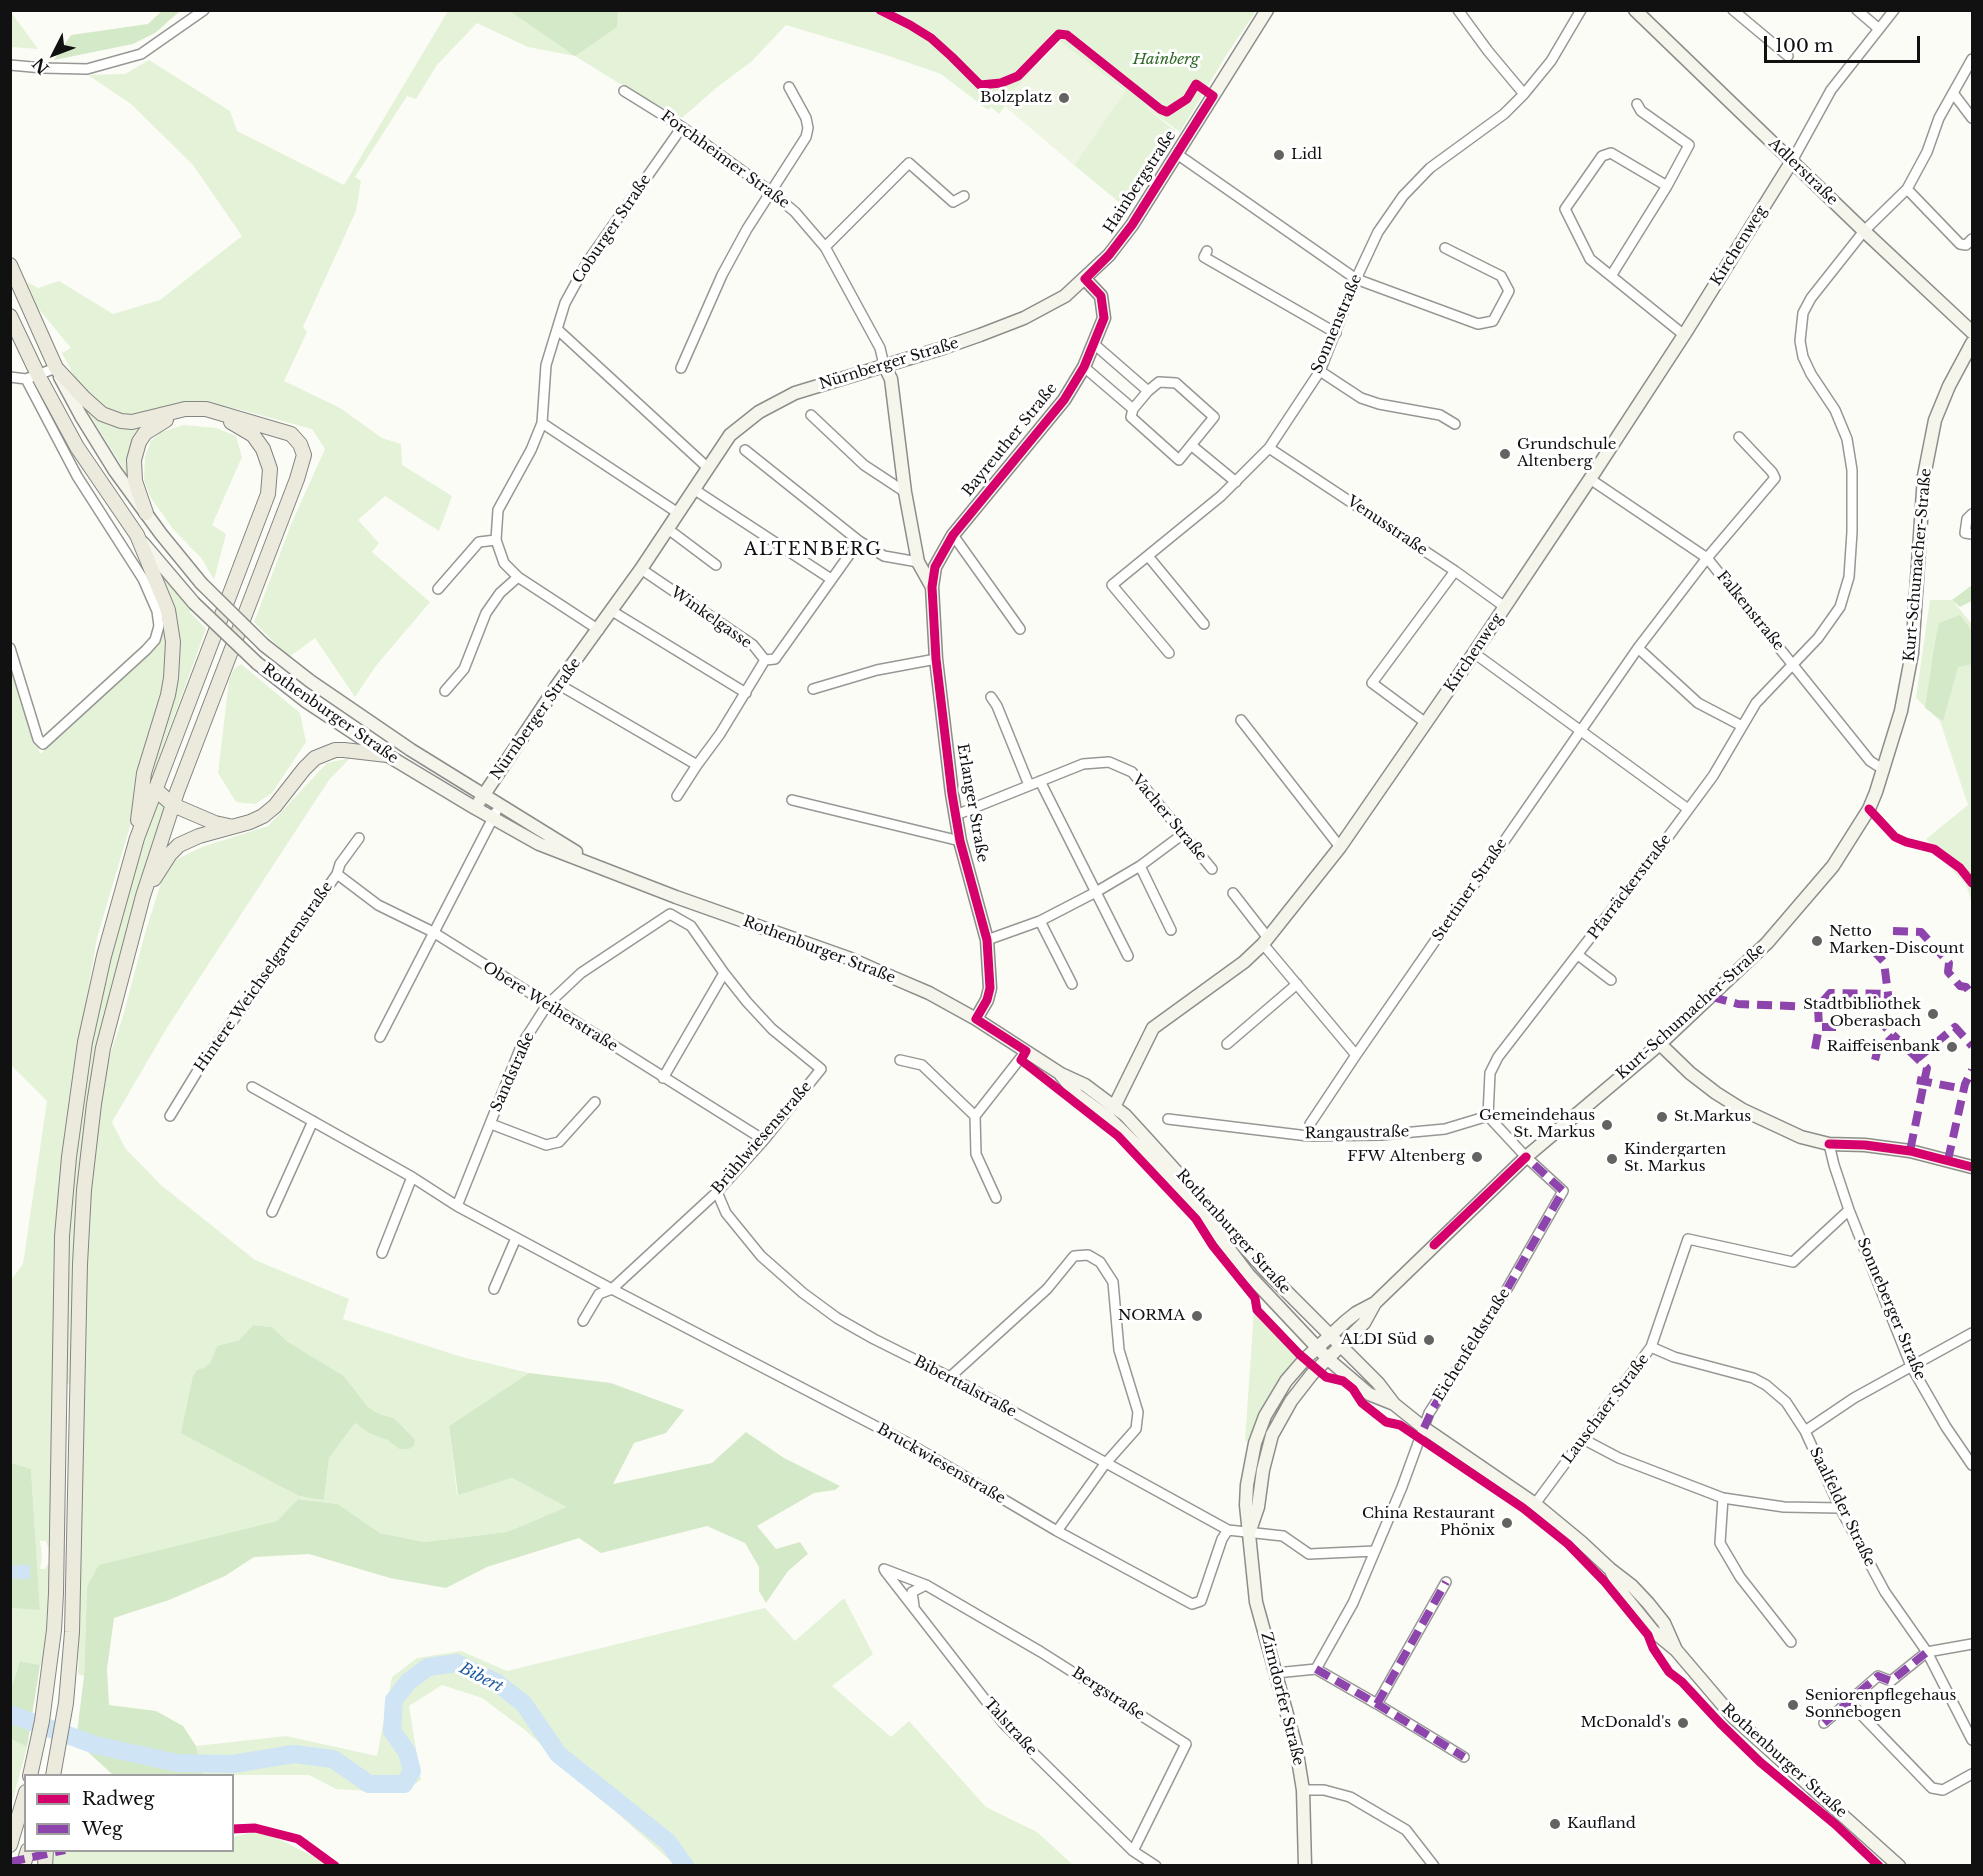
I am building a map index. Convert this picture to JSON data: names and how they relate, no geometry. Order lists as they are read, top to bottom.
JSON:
{
  "streets": {
    "main road": ["Rothenburger Straße"],
    "street": [
      "Forchheimer Straße",
      "Adlerstraße",
      "Hainbergstraße",
      "Coburger Straße",
      "Kirchenweg",
      "Sonnenstraße",
      "Nürnberger Straße",
      "Bayreuther Straße",
      "Venusstraße",
      "Kurt-Schumacher-Straße",
      "Falkenstraße",
      "Winkelgasse",
      "Erlanger Straße",
      "Vacher Straße",
      "Pfarräckerstraße",
      "Stettiner Straße",
      "Hintere Weichselgartenstraße",
      "Obere Weiherstraße",
      "Sandstraße",
      "Rangaustraße",
      "Brühlwiesenstraße",
      "Sonneberger Straße",
      "Eichenfeldstraße",
      "Biberttalstraße",
      "Lauschaer Straße",
      "Bruckwiesenstraße",
      "Saalfelder Straße",
      "Bergstraße",
      "Zirndorfer Straße",
      "Talstraße"
    ]
  },
  "crossings": [
    ["Forchheimer Straße", "Coburger Straße"],
    ["Forchheimer Straße", "Nürnberger Straße"],
    ["Forchheimer Straße", "Erlanger Straße"],
    ["Adlerstraße", "Kirchenweg"],
    ["Adlerstraße", "Pfarräckerstraße"],
    ["Hainbergstraße", "Nürnberger Straße"],
    ["Hainbergstraße", "Bayreuther Straße"],
    ["Kirchenweg", "Venusstraße"],
    ["Kirchenweg", "Falkenstraße"],
    ["Kirchenweg", "Rothenburger Straße"],
    ["Sonnenstraße", "Venusstraße"],
    ["Nürnberger Straße", "Bayreuther Straße"],
    ["Nürnberger Straße", "Winkelgasse"],
    ["Nürnberger Straße", "Rothenburger Straße"],
    ["Nürnberger Straße", "Erlanger Straße"],
    ["Bayreuther Straße", "Erlanger Straße"],
    ["Kurt-Schumacher-Straße", "Falkenstraße"],
    ["Kurt-Schumacher-Straße", "Rothenburger Straße"],
    ["Kurt-Schumacher-Straße", "Eichenfeldstraße"],
    ["Kurt-Schumacher-Straße", "Zirndorfer Straße"],
    ["Falkenstraße", "Pfarräckerstraße"],
    ["Falkenstraße", "Stettiner Straße"],
    ["Rothenburger Straße", "Erlanger Straße"],
    ["Rothenburger Straße", "Eichenfeldstraße"],
    ["Rothenburger Straße", "Lauschaer Straße"],
    ["Rothenburger Straße", "Zirndorfer Straße"],
    ["Erlanger Straße", "Vacher Straße"],
    ["Pfarräckerstraße", "Rangaustraße"],
    ["Stettiner Straße", "Rangaustraße"],
    ["Hintere Weichselgartenstraße", "Obere Weiherstraße"],
    ["Obere Weiherstraße", "Sandstraße"],
    ["Obere Weiherstraße", "Brühlwiesenstraße"],
    ["Sandstraße", "Brühlwiesenstraße"],
    ["Sandstraße", "Bruckwiesenstraße"],
    ["Brühlwiesenstraße", "Biberttalstraße"],
    ["Brühlwiesenstraße", "Bruckwiesenstraße"],
    ["Sonneberger Straße", "Lauschaer Straße"],
    ["Biberttalstraße", "Bruckwiesenstraße"],
    ["Biberttalstraße", "Zirndorfer Straße"],
    ["Lauschaer Straße", "Saalfelder Straße"],
    ["Bergstraße", "Talstraße"]
  ],
  "districts": ["ALTENBERG"],
  "water": ["Bibert"],
  "parks": ["Hainberg"],
  "places": [
    "Bolzplatz",
    "Lidl",
    "Grundschule Altenberg",
    "Netto Marken-Discount",
    "Stadtbibliothek Oberasbach",
    "Raiffeisenbank",
    "St.Markus",
    "Gemeindehaus St. Markus",
    "FFW Altenberg",
    "Kindergarten St. Markus",
    "NORMA",
    "ALDI Süd",
    "China Restaurant Phönix",
    "Seniorenpflegehaus Sonnebogen",
    "McDonald's",
    "Kaufland"
  ],
  "legend": ["Radweg", "Weg"],
  "scale_bar": "100 m",
  "north": "bottom left"
}
